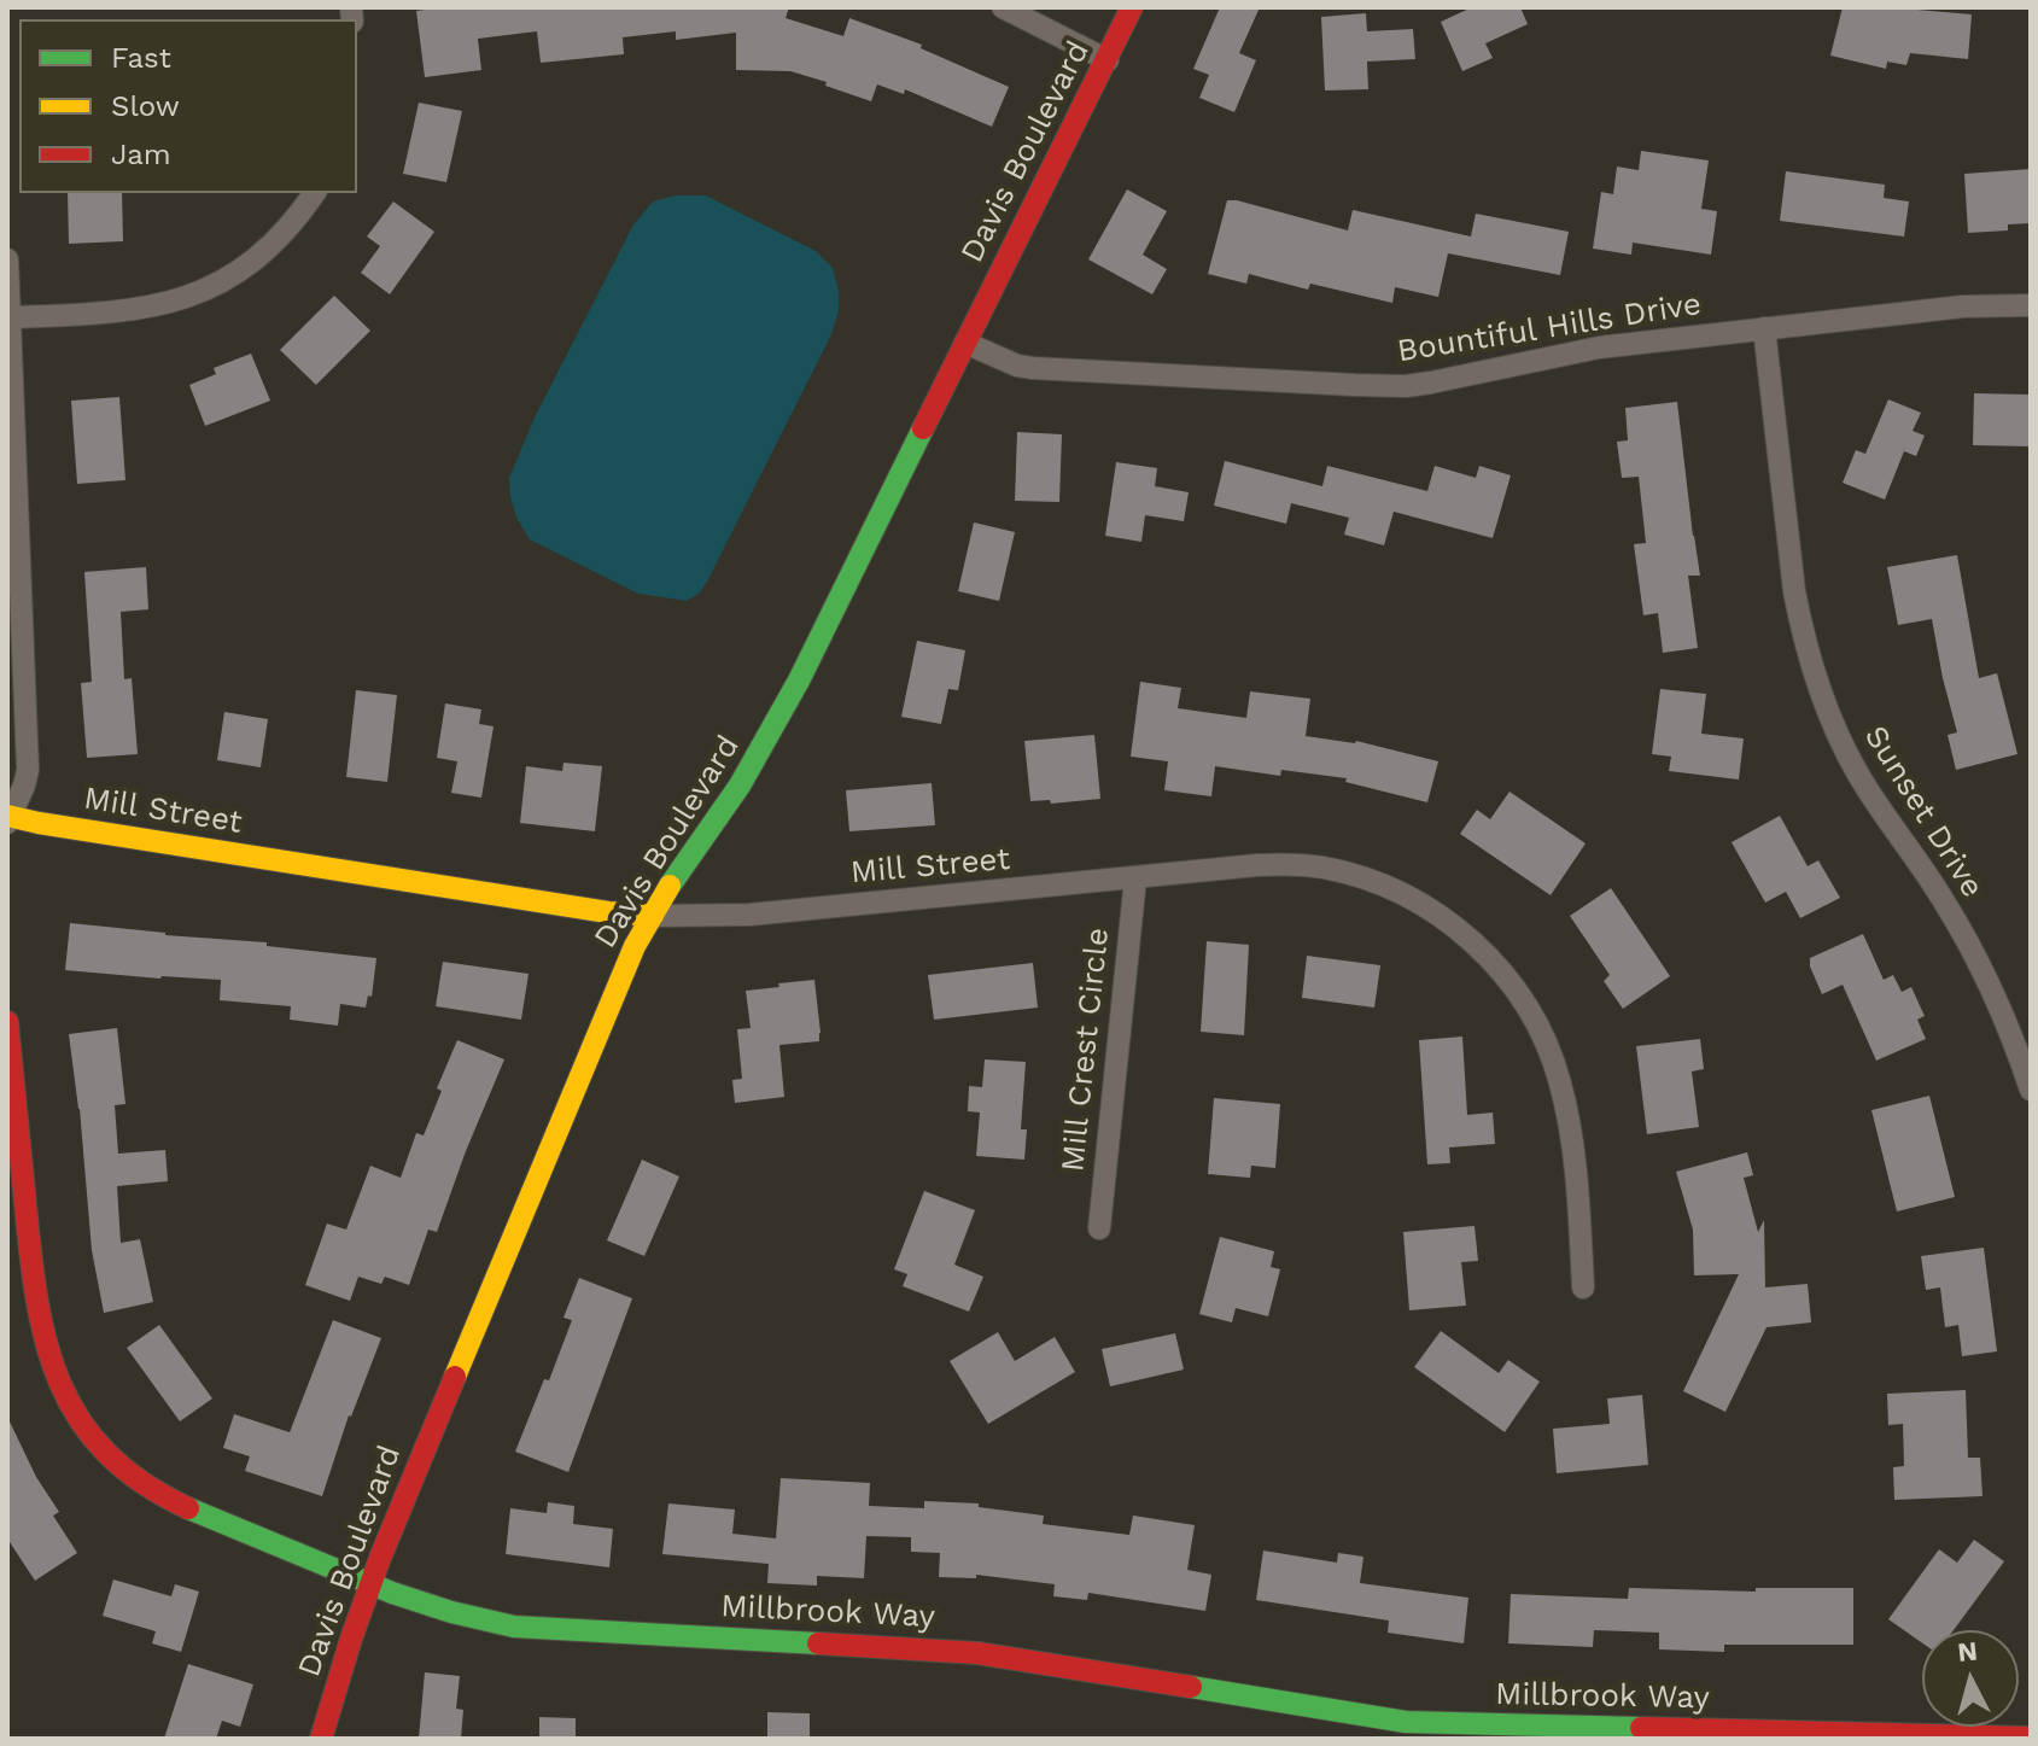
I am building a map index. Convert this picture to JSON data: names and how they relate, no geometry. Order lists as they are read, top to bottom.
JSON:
{
  "streets": {
    "street": [
      "Davis Boulevard",
      "Bountiful Hills Drive",
      "Mill Street",
      "Sunset Drive",
      "Mill Crest Circle",
      "Millbrook Way"
    ]
  },
  "crossings": [
    ["Davis Boulevard", "Bountiful Hills Drive"],
    ["Davis Boulevard", "Mill Street"],
    ["Davis Boulevard", "Millbrook Way"],
    ["Bountiful Hills Drive", "Sunset Drive"],
    ["Mill Street", "Mill Crest Circle"]
  ],
  "legend": ["Fast", "Slow", "Jam"],
  "north": "top"
}
